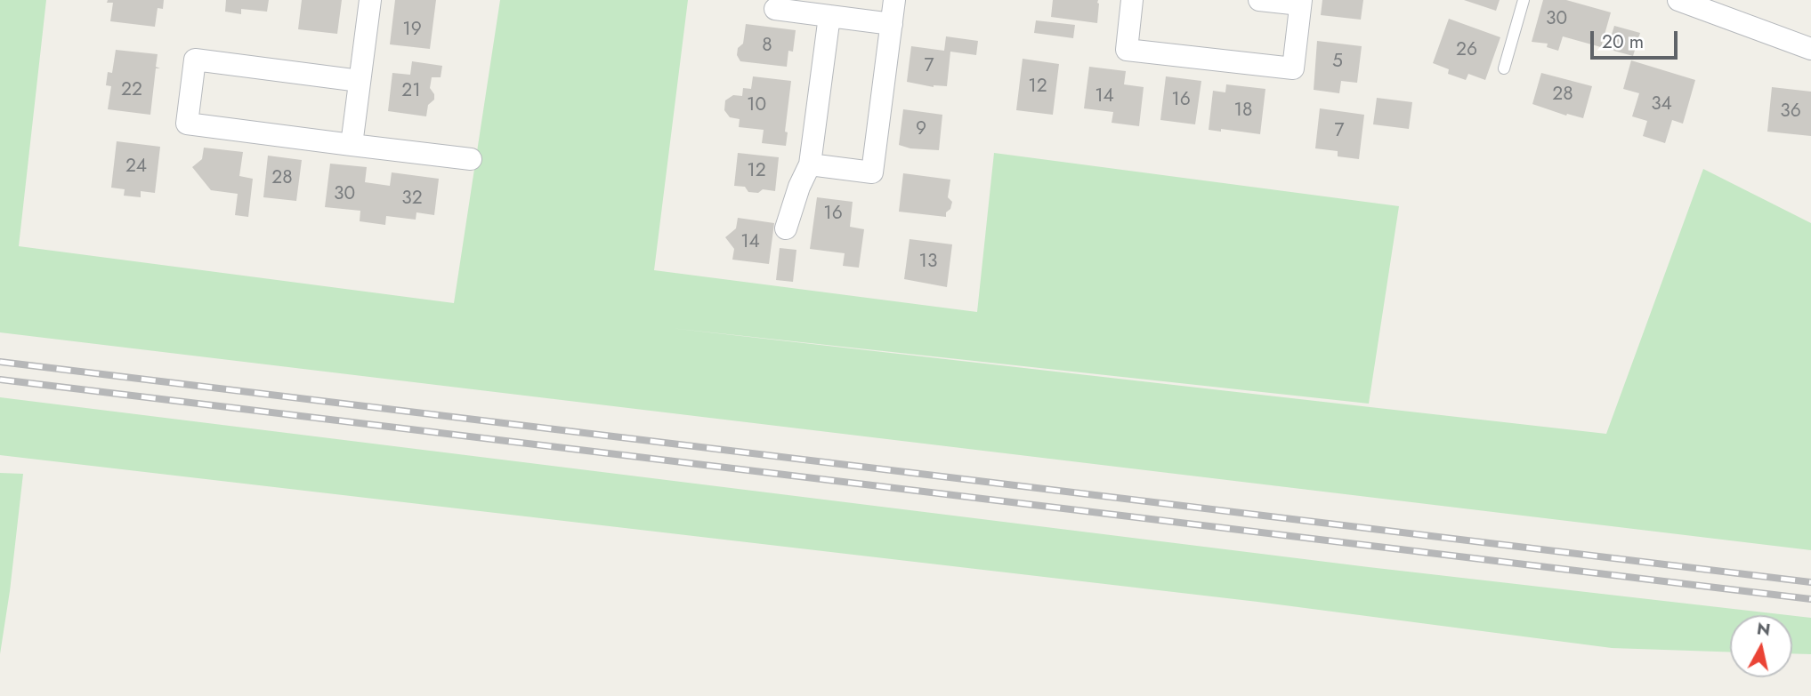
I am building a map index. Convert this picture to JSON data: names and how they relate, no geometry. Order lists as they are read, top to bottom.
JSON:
{
  "house_numbers": [
    "30",
    "19",
    "8",
    "26",
    "5",
    "7",
    "12",
    "22",
    "21",
    "28",
    "14",
    "16",
    "34",
    "10",
    "18",
    "36",
    "9",
    "7",
    "24",
    "12",
    "28",
    "30",
    "32",
    "16",
    "14",
    "13"
  ],
  "scale_bar": "20 m",
  "north": "top"
}
